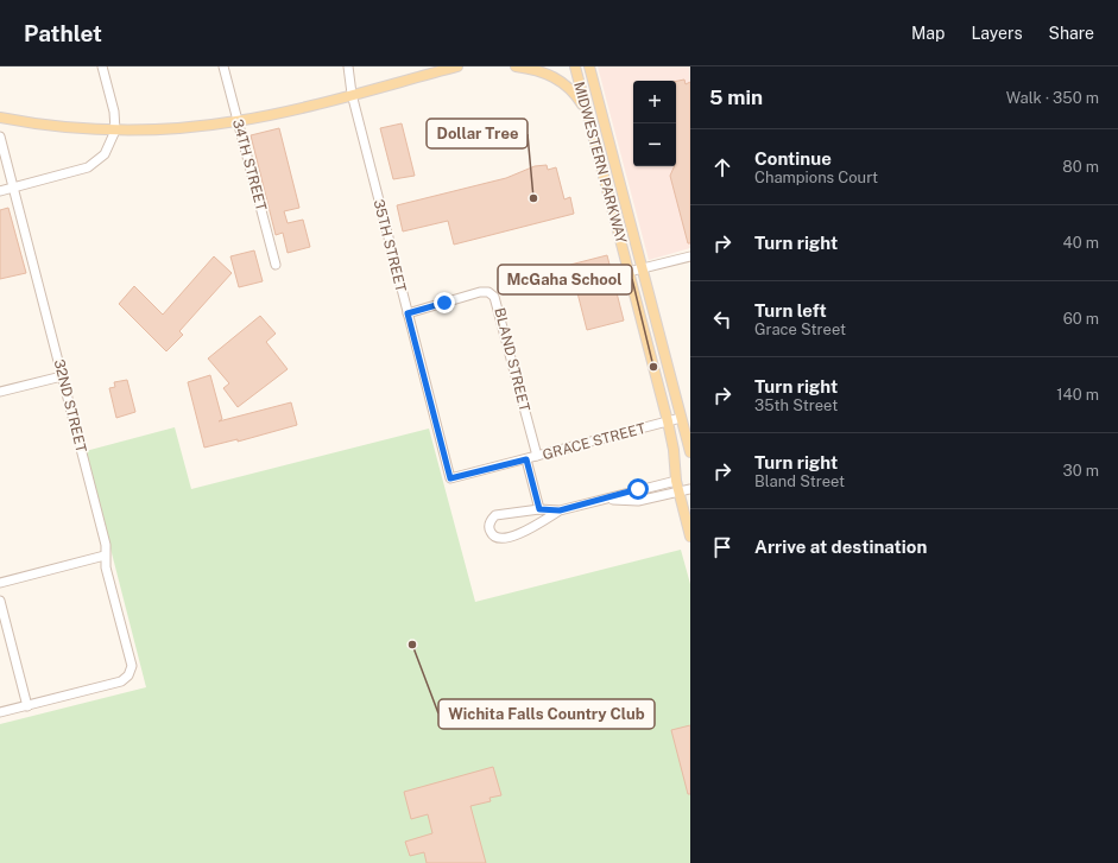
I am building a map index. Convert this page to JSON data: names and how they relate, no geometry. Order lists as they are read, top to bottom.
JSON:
{
  "streets": {
    "main road": ["MIDWESTERN PARKWAY"],
    "street": [
      "34TH STREET",
      "35TH STREET",
      "BLAND STREET",
      "32ND STREET",
      "GRACE STREET"
    ]
  },
  "crossings": [
    ["MIDWESTERN PARKWAY", "GRACE STREET"],
    ["35TH STREET", "BLAND STREET"],
    ["35TH STREET", "GRACE STREET"],
    ["BLAND STREET", "GRACE STREET"]
  ],
  "places": ["Dollar Tree", "McGaha School", "Wichita Falls Country Club"],
  "page": {
    "header": "Pathlet",
    "nav": ["Map", "Layers", "Share"],
    "heading": ["5 min", "Walk · 350 m"],
    "map_buttons": ["+", "−"],
    "list": [
      ["Continue", "Champions Court", "80 m"],
      ["Turn right", "40 m"],
      ["Turn left", "Grace Street", "60 m"],
      ["Turn right", "35th Street", "140 m"],
      ["Turn right", "Bland Street", "30 m"],
      "Arrive at destination"
    ]
  }
}
